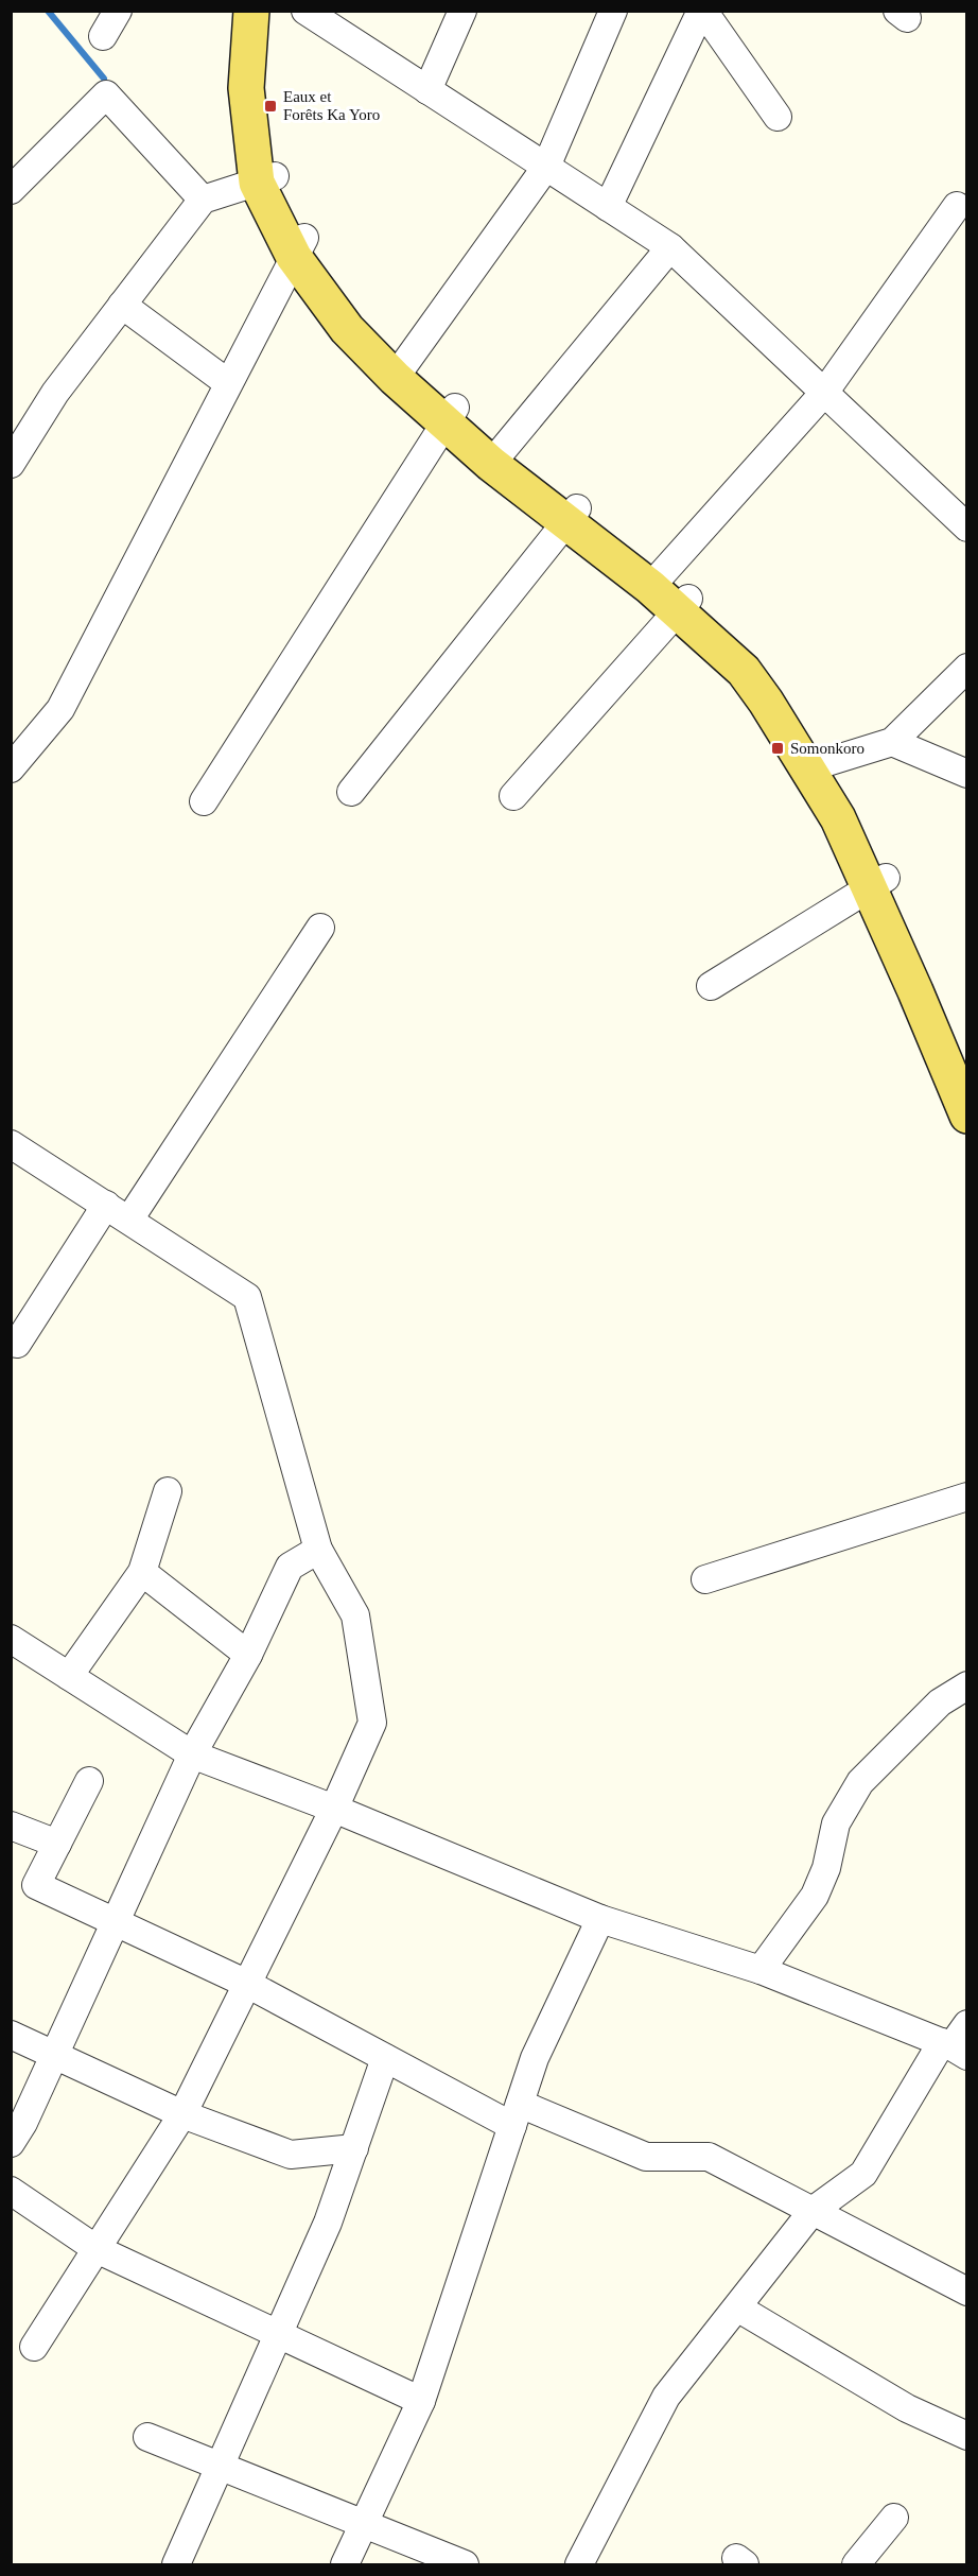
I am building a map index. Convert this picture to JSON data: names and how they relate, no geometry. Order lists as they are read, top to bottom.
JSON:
{
  "places": {
    "transit": ["Eaux et Forêts Ka Yoro", "Somonkoro"]
  }
}
